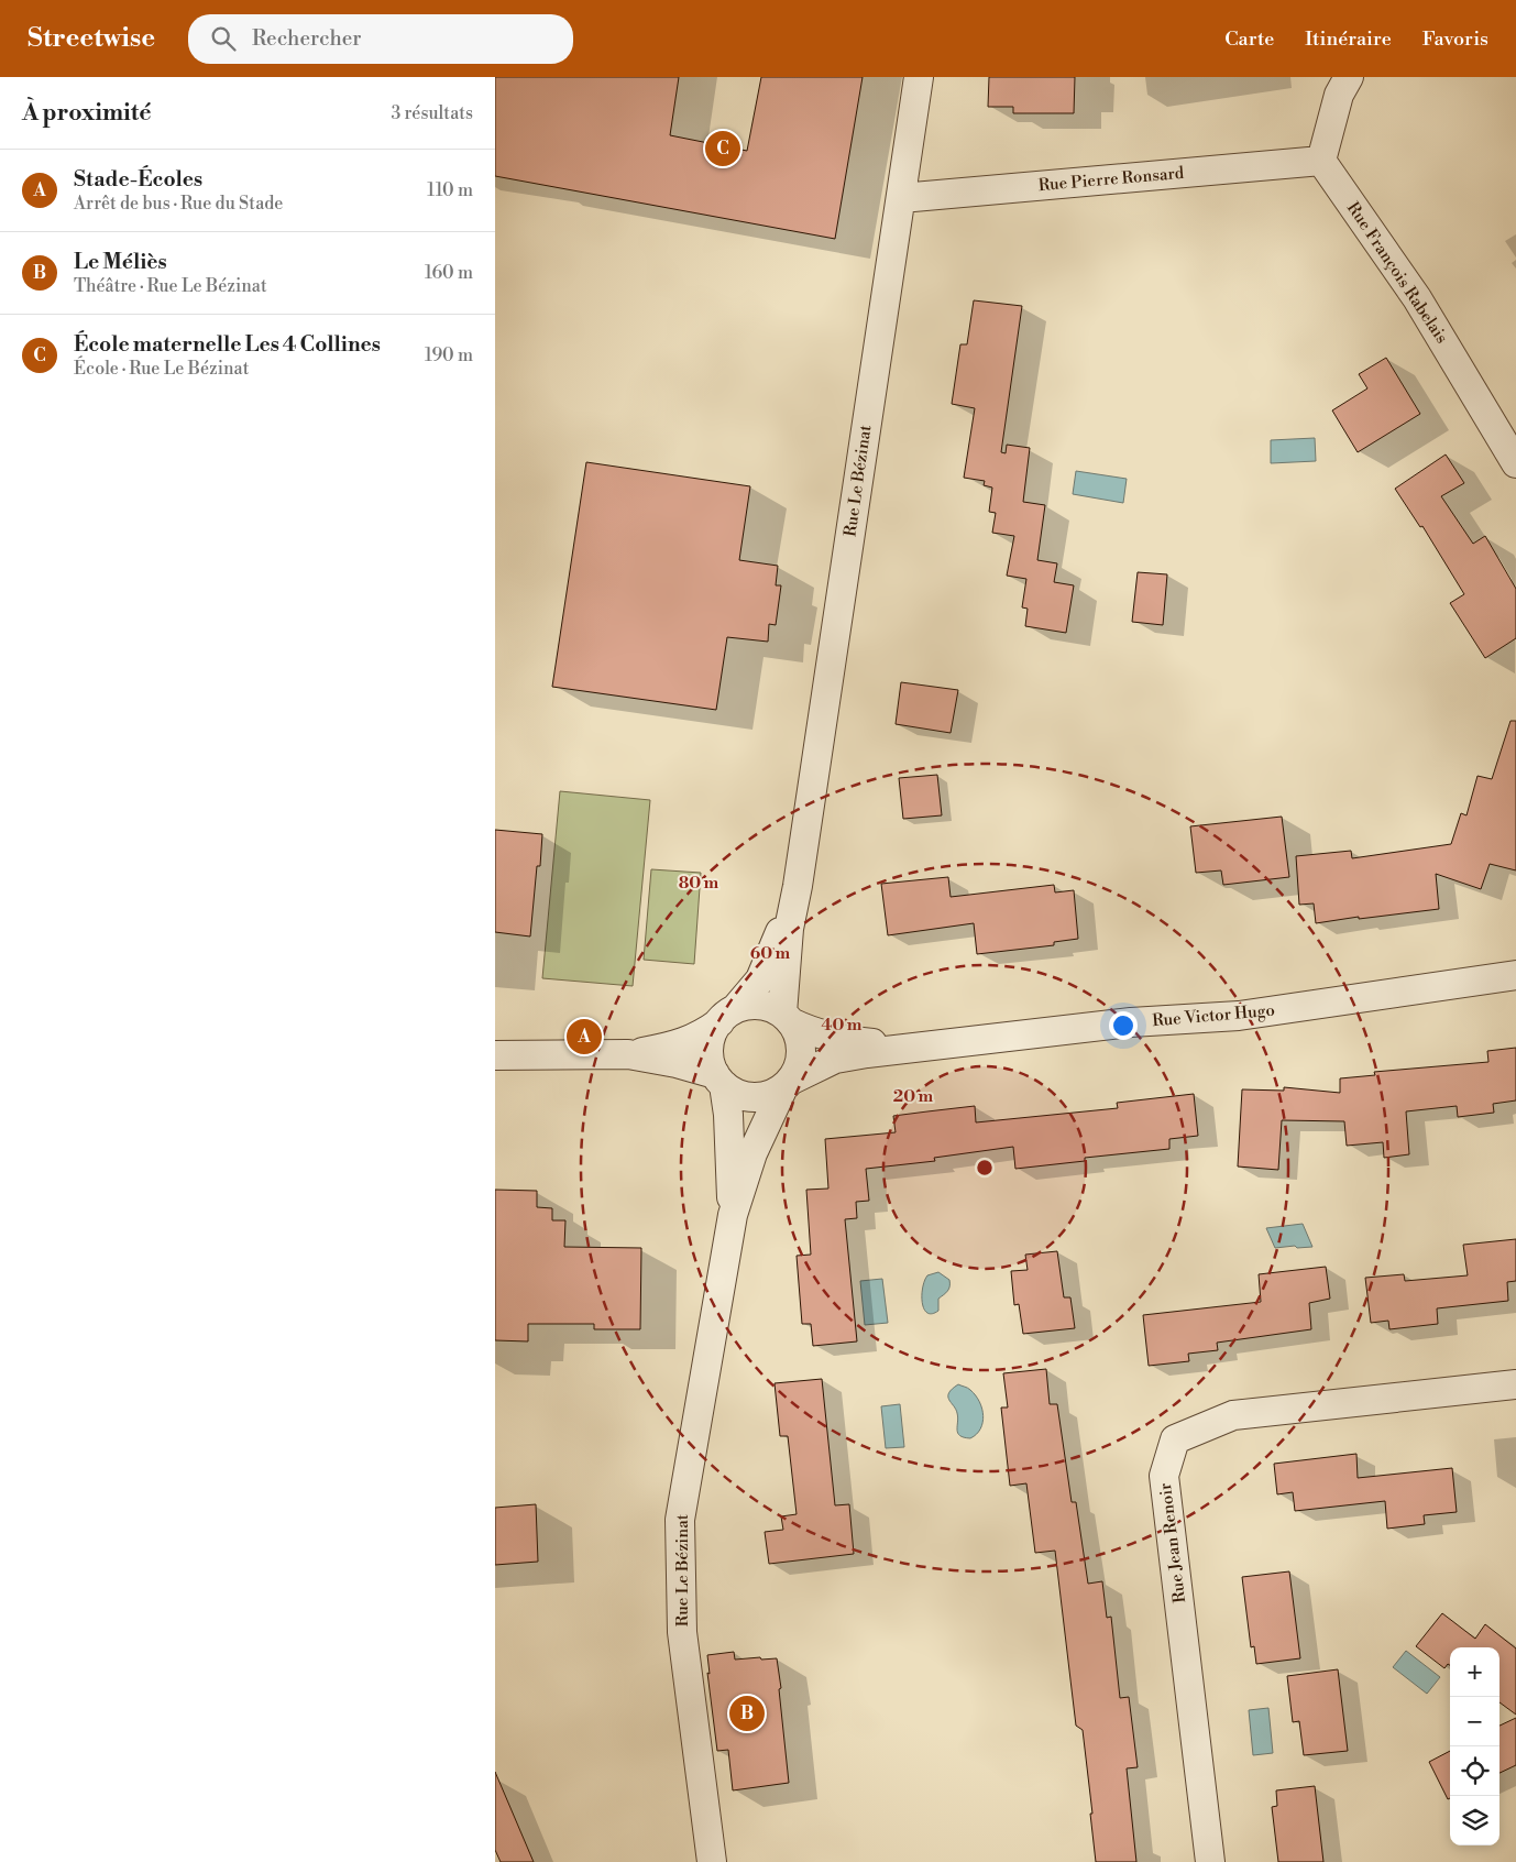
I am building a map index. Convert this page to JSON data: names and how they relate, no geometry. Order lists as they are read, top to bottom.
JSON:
{
  "streets": {
    "street": [
      "Rue Pierre Ronsard",
      "Rue François Rabelais",
      "Rue Le Bézinat",
      "Rue Victor Hugo",
      "Rue Jean Renoir"
    ]
  },
  "crossings": [
    ["Rue Pierre Ronsard", "Rue François Rabelais"],
    ["Rue Pierre Ronsard", "Rue Le Bézinat"],
    ["Rue Le Bézinat", "Rue Victor Hugo"]
  ],
  "page": {
    "header": "Streetwise",
    "search": "Rechercher",
    "nav": ["Carte", "Itinéraire", "Favoris"],
    "heading": ["À proximité", "3 résultats"],
    "pins": ["C", "A", "B"],
    "list": [
      {
        "mark": "A",
        "name": "Stade-Écoles",
        "note": "Arrêt de bus · Rue du Stade",
        "value": "110 m"
      },
      {
        "mark": "B",
        "name": "Le Méliès",
        "note": "Théâtre · Rue Le Bézinat",
        "value": "160 m"
      },
      {
        "mark": "C",
        "name": "École maternelle Les 4 Collines",
        "note": "École · Rue Le Bézinat",
        "value": "190 m"
      }
    ],
    "map_buttons": ["+", "−"]
  },
  "rings": [
    "80 m",
    "60 m",
    "40 m",
    "20 m"
  ]
}
